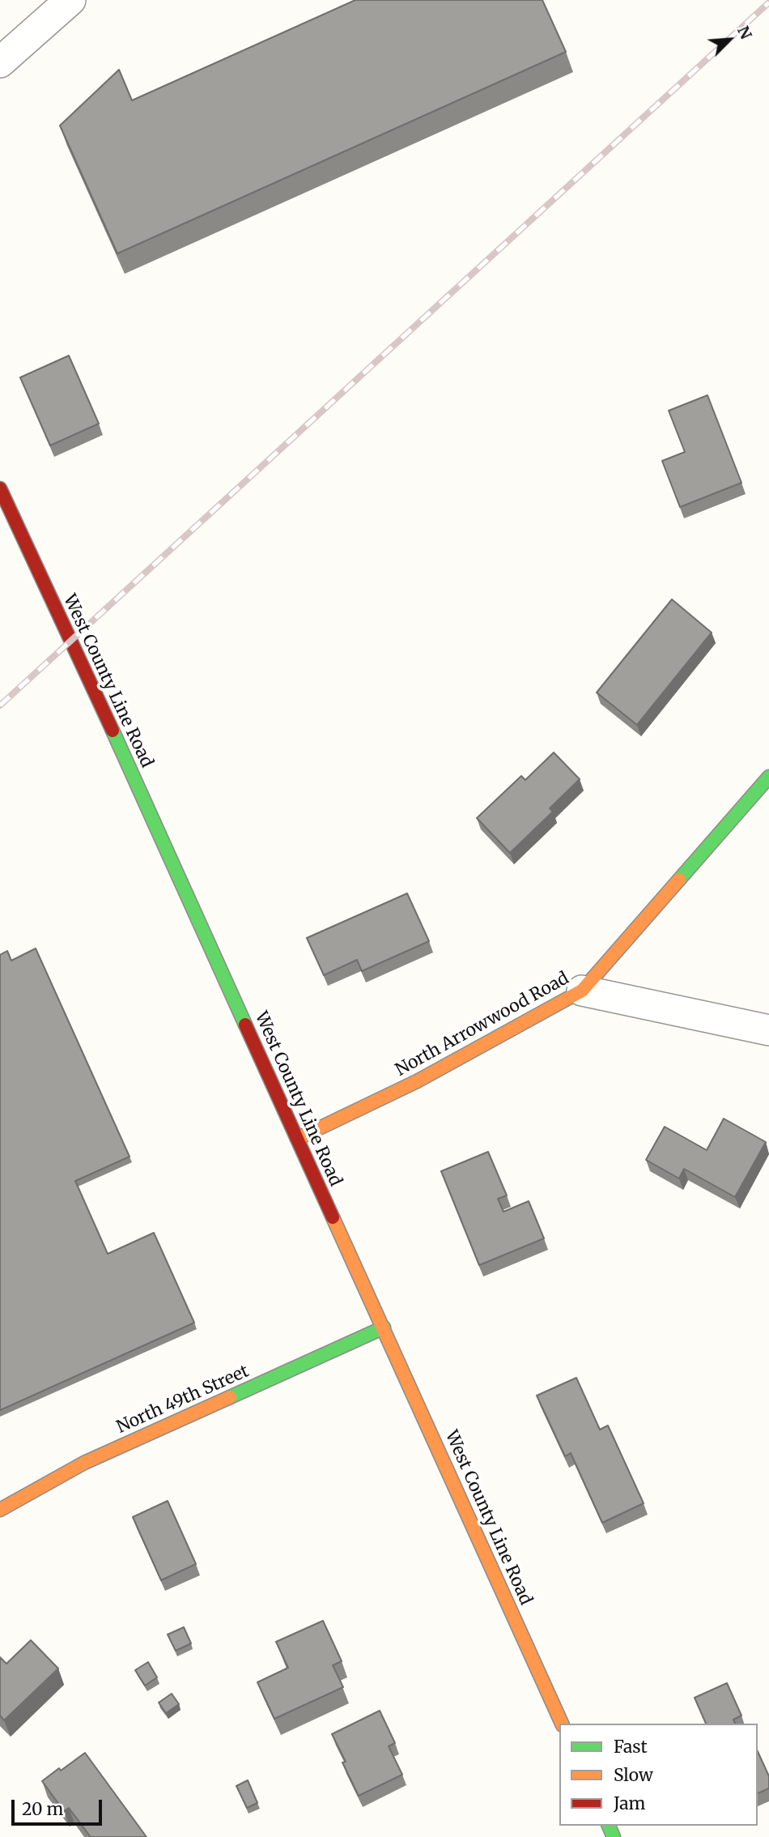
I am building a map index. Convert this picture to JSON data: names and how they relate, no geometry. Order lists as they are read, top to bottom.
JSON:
{
  "streets": {
    "street": ["West County Line Road", "North Arrowwood Road", "North 49th Street"]
  },
  "crossings": [
    ["West County Line Road", "North Arrowwood Road"],
    ["West County Line Road", "North 49th Street"]
  ],
  "legend": ["Fast", "Slow", "Jam"],
  "scale_bar": "20 m",
  "north": "top right"
}
